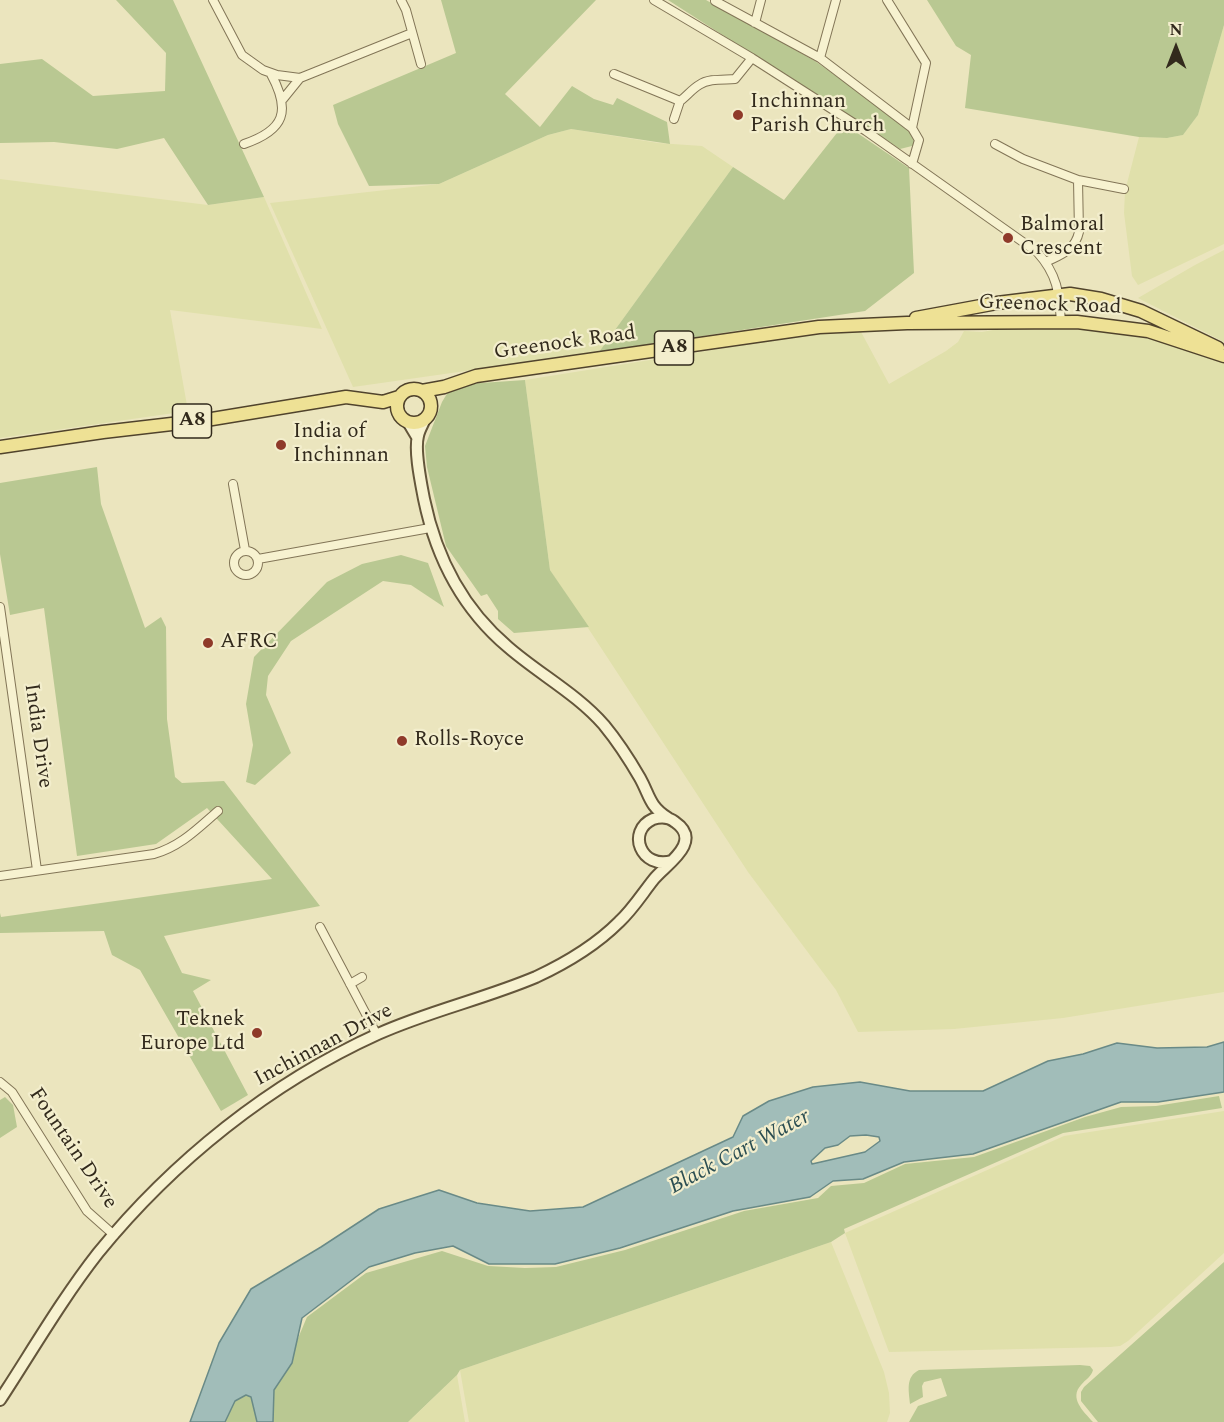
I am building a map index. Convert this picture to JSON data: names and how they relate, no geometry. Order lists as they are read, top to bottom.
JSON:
{
  "streets": {
    "main road": ["Greenock Road", "A8"],
    "street": ["India Drive", "Inchinnan Drive", "Fountain Drive"]
  },
  "crossings": [
    ["Greenock Road", "A8"],
    ["Inchinnan Drive", "Fountain Drive"]
  ],
  "water": ["Black Cart Water"],
  "places": [
    "Inchinnan Parish Church",
    "Balmoral Crescent",
    "India of Inchinnan",
    "AFRC",
    "Rolls-Royce",
    "Teknek Europe Ltd"
  ],
  "north": "top"
}
